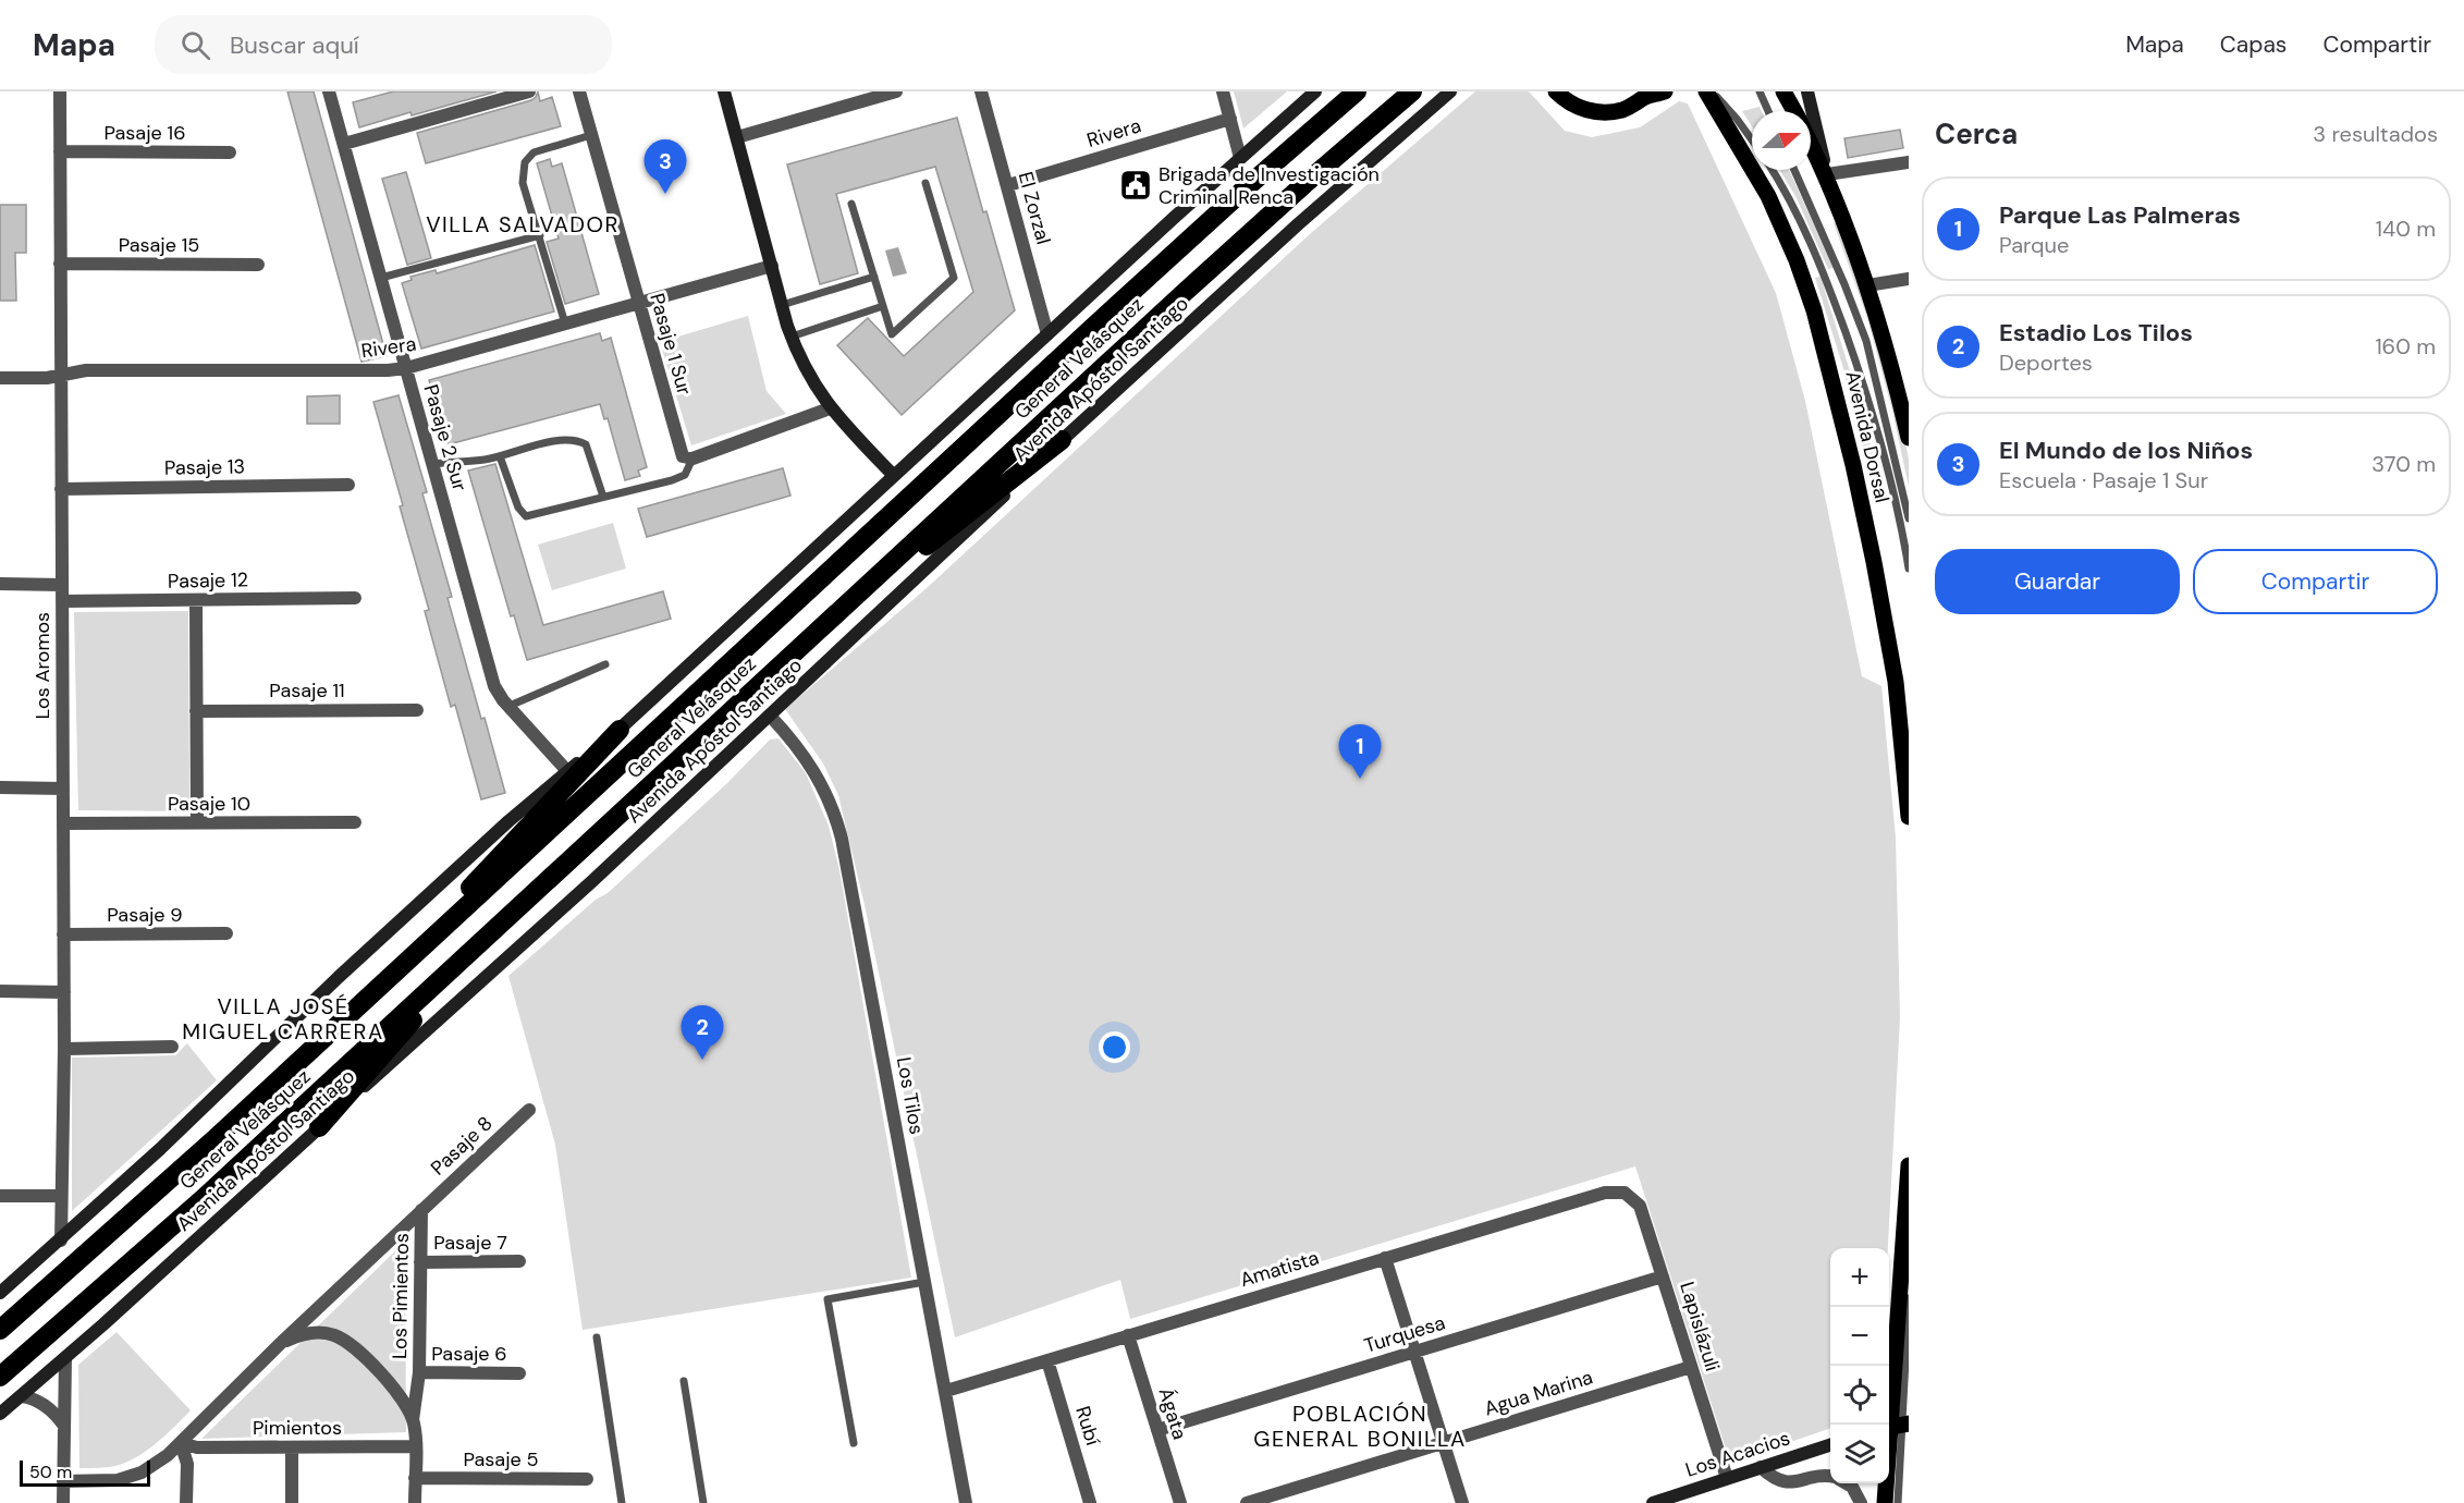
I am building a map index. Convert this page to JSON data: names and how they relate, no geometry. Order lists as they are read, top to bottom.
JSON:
{
  "streets": {
    "highway": ["General Velásquez"],
    "main road": ["Avenida Apóstol Santiago", "Avenida Dorsal", "Los Acacios"],
    "street": [
      "Pasaje 16",
      "Rivera",
      "El Zorzal",
      "Pasaje 15",
      "Pasaje 1 Sur",
      "Pasaje 2 Sur",
      "Pasaje 13",
      "Pasaje 12",
      "Los Aromos",
      "Pasaje 11",
      "Pasaje 10",
      "Pasaje 9",
      "Los Tilos",
      "Pasaje 8",
      "Pasaje 7",
      "Amatista",
      "Los Pimientos",
      "Lapislázuli",
      "Turquesa",
      "Pasaje 6",
      "Agua Marina",
      "Ágata",
      "Rubí",
      "Pimientos",
      "Pasaje 5"
    ]
  },
  "crossings": [
    ["Pasaje 16", "Los Aromos"],
    ["Rivera", "El Zorzal"],
    ["Rivera", "Pasaje 1 Sur"],
    ["Rivera", "Pasaje 2 Sur"],
    ["Rivera", "Los Aromos"],
    ["Pasaje 15", "Los Aromos"],
    ["Avenida Apóstol Santiago", "Los Tilos"],
    ["Pasaje 13", "Los Aromos"],
    ["Pasaje 12", "Los Aromos"],
    ["Los Aromos", "Pasaje 10"],
    ["Los Aromos", "Pasaje 9"],
    ["Los Tilos", "Amatista"],
    ["Pasaje 8", "Los Pimientos"],
    ["Pasaje 7", "Los Pimientos"],
    ["Amatista", "Lapislázuli"],
    ["Amatista", "Ágata"],
    ["Amatista", "Rubí"],
    ["Los Pimientos", "Pasaje 6"],
    ["Los Pimientos", "Pimientos"],
    ["Los Pimientos", "Pasaje 5"],
    ["Lapislázuli", "Turquesa"],
    ["Lapislázuli", "Agua Marina"],
    ["Lapislázuli", "Los Acacios"],
    ["Turquesa", "Ágata"]
  ],
  "districts": ["VILLA SALVADOR", "VILLA JOSÉ MIGUEL CARRERA", "POBLACIÓN GENERAL BONILLA"],
  "places": {
    "public building": ["Brigada de Investigación Criminal Renca"]
  },
  "scale_bar": "50 m",
  "north": "right",
  "page": {
    "header": "Mapa",
    "search": "Buscar aquí",
    "nav": ["Mapa", "Capas", "Compartir"],
    "heading": ["Cerca", "3 resultados"],
    "pins": ["3", "1", "2"],
    "list": [
      {
        "mark": "1",
        "name": "Parque Las Palmeras",
        "note": "Parque",
        "value": "140 m"
      },
      {
        "mark": "2",
        "name": "Estadio Los Tilos",
        "note": "Deportes",
        "value": "160 m"
      },
      {
        "mark": "3",
        "name": "El Mundo de los Niños",
        "note": "Escuela · Pasaje 1 Sur",
        "value": "370 m"
      }
    ],
    "buttons": ["Guardar", "Compartir"],
    "map_buttons": ["+", "−"],
    "scale": "50 m"
  }
}
